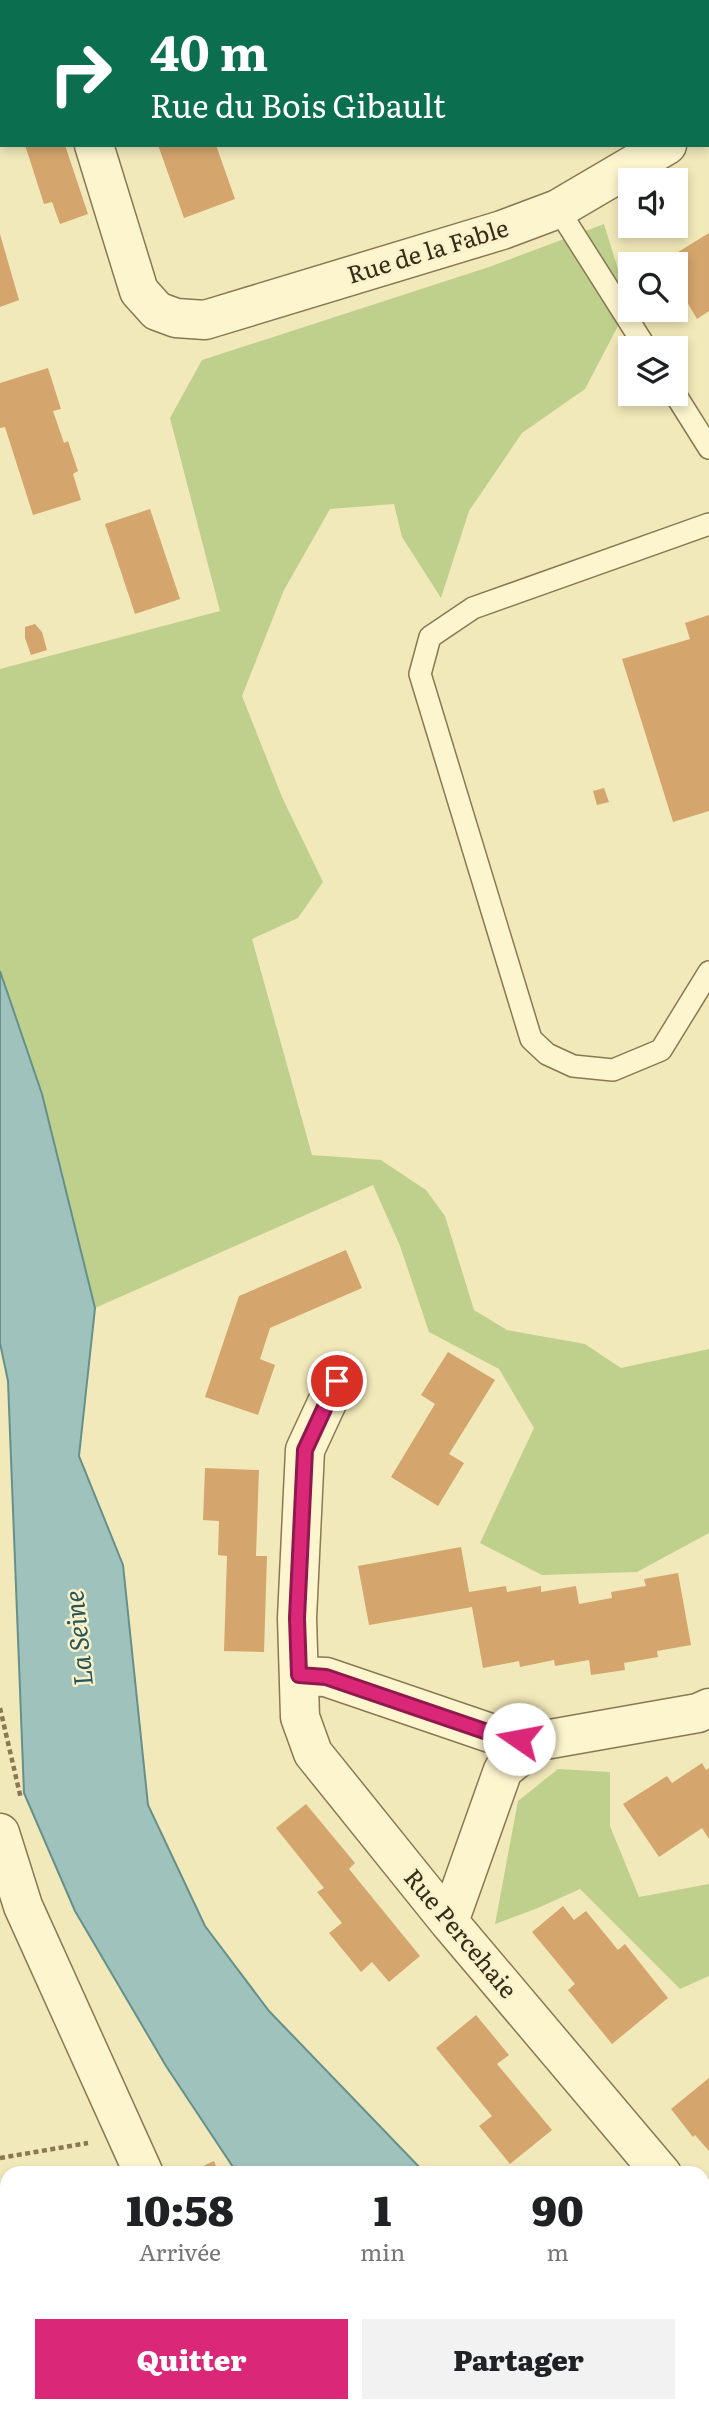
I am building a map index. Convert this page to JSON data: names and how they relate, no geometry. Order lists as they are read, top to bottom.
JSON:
{
  "streets": {
    "street": ["Rue de la Fable", "Rue Percehaie"]
  },
  "water": ["La Seine"],
  "page": {
    "turn": ["40 m", "Rue du Bois Gibault"],
    "eta": [
      "10:58",
      "Arrivée",
      "1",
      "min",
      "90",
      "m"
    ],
    "buttons": ["Quitter", "Partager"]
  }
}
